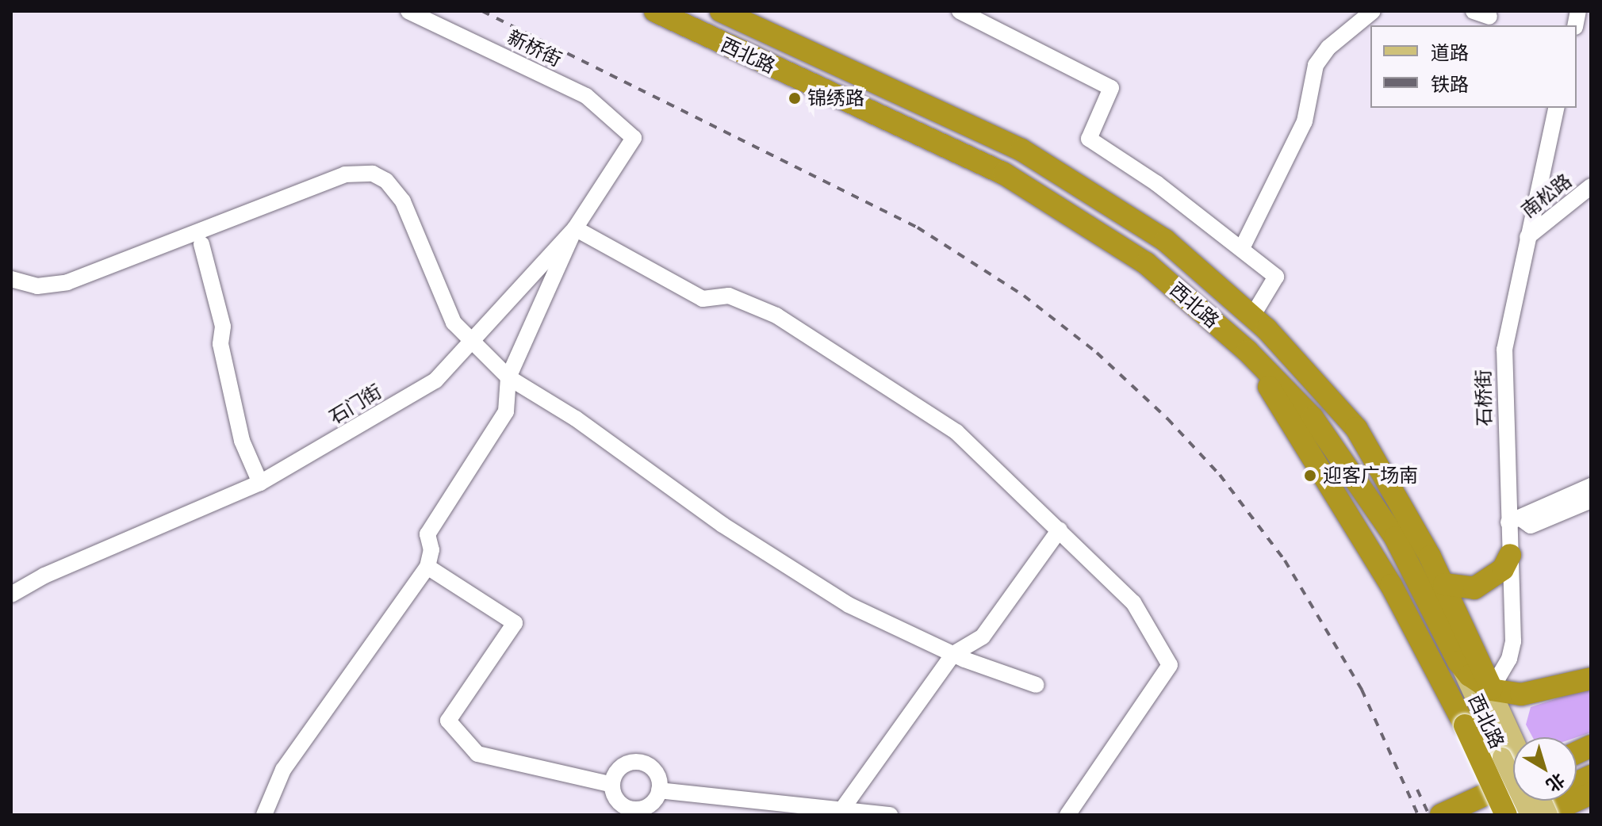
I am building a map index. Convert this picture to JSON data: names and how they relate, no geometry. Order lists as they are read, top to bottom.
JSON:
{
  "streets": {
    "highway": ["西北路"],
    "street": [
      "新桥街",
      "南松路",
      "石桥街",
      "石门街"
    ]
  },
  "crossings": [
    ["新桥街", "石门街"],
    ["西北路", "石桥街"],
    ["南松路", "石桥街"]
  ],
  "places": ["锦绣路", "迎客广场南"],
  "legend": ["道路", "铁路"],
  "north": "bottom right"
}
